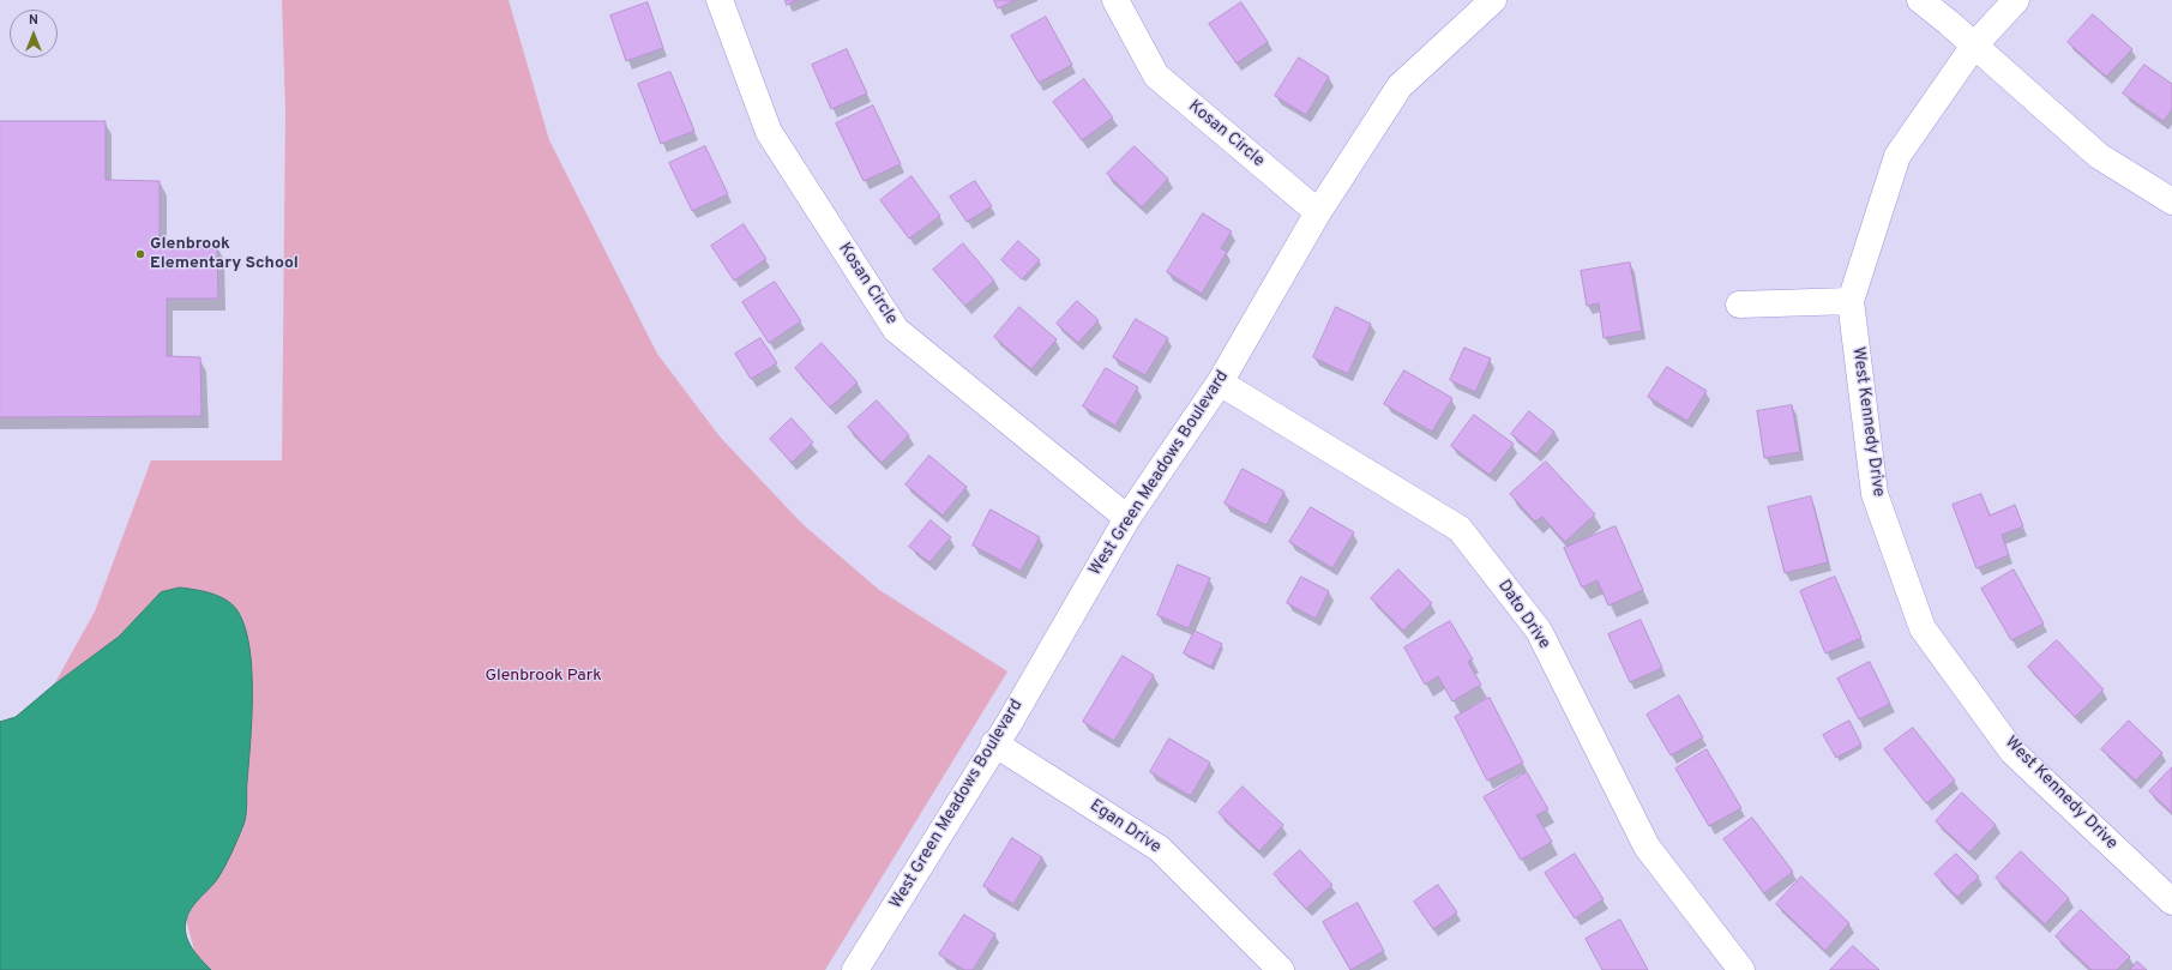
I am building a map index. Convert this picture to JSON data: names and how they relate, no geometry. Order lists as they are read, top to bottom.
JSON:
{
  "streets": {
    "street": [
      "Kosan Circle",
      "West Kennedy Drive",
      "West Green Meadows Boulevard",
      "Dato Drive",
      "Egan Drive"
    ]
  },
  "crossings": [
    ["Kosan Circle", "West Green Meadows Boulevard"],
    ["West Green Meadows Boulevard", "Dato Drive"],
    ["West Green Meadows Boulevard", "Egan Drive"]
  ],
  "parks": ["Glenbrook Park"],
  "places": ["Glenbrook Elementary School"],
  "north": "top"
}
